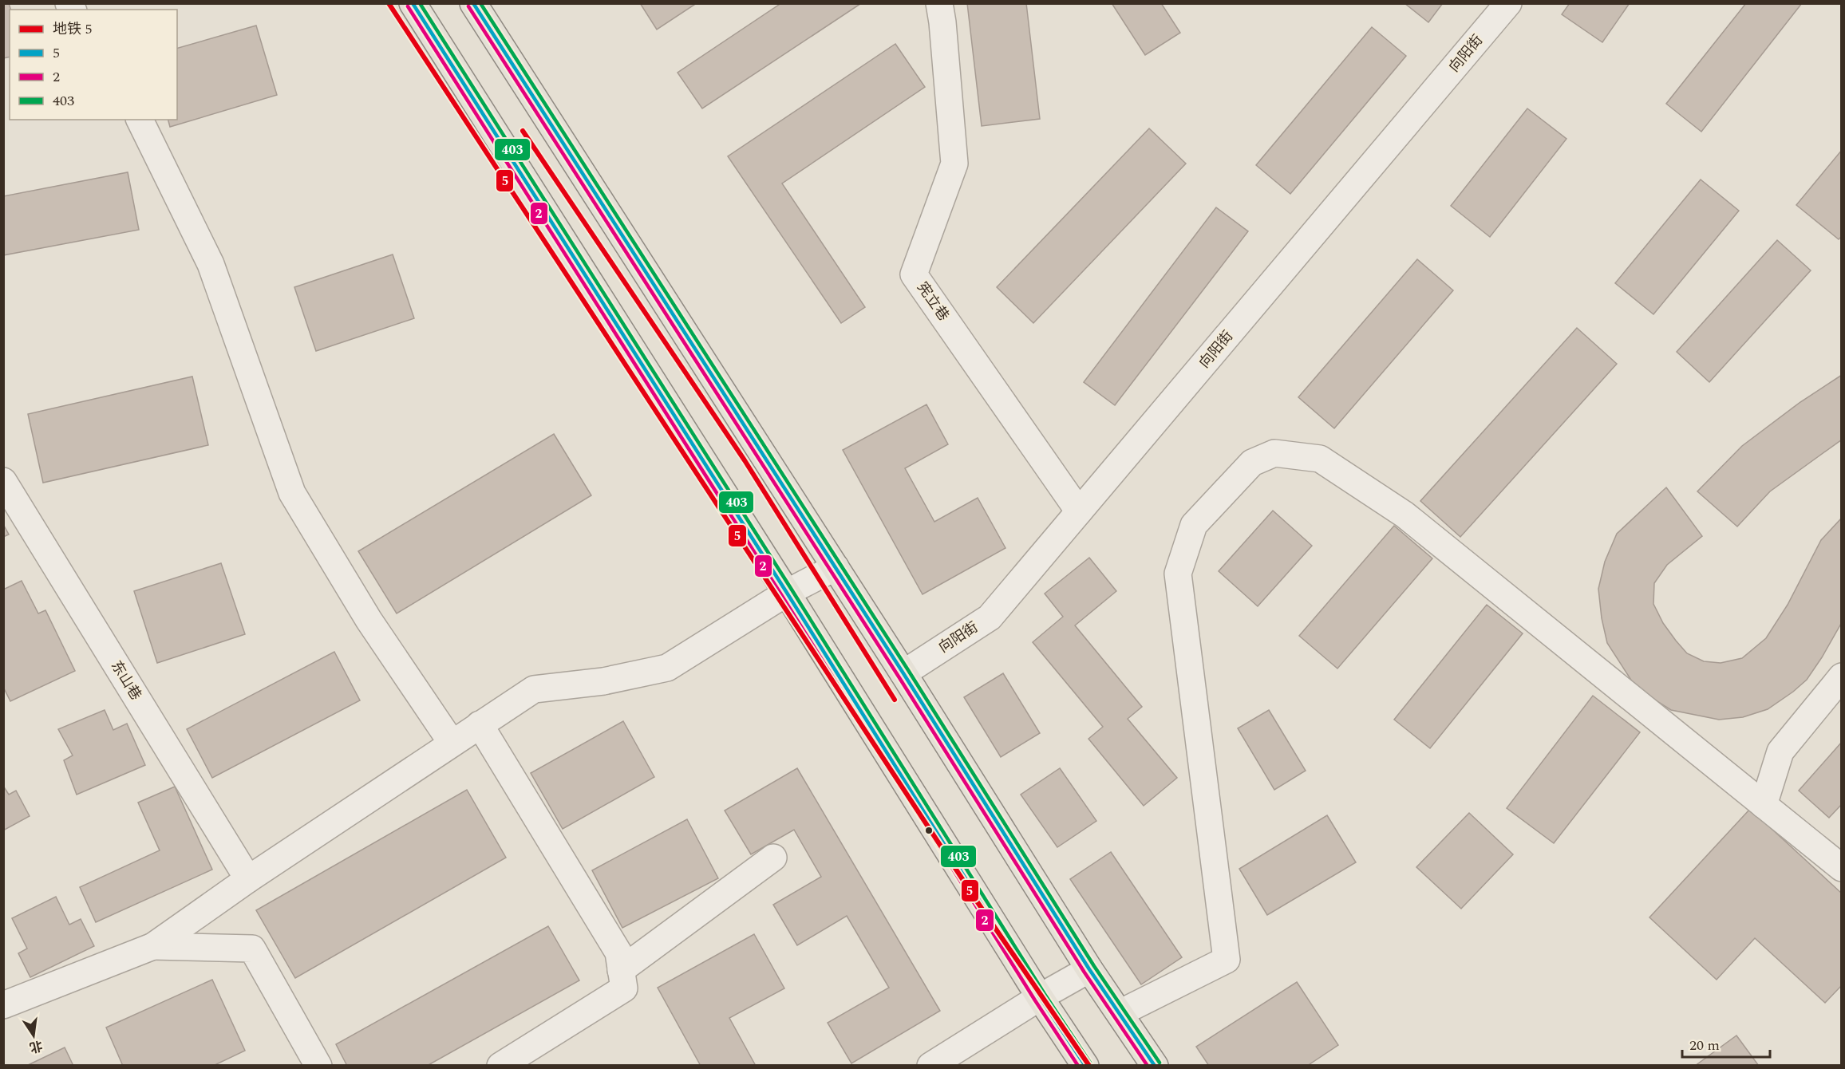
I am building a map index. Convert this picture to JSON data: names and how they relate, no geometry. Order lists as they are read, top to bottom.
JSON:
{
  "streets": {
    "street": ["向阳街", "宪立巷", "东山巷"]
  },
  "crossings": [
    ["向阳街", "宪立巷"]
  ],
  "lines": [
    "metro line 5",
    "transit line 5",
    "transit line 403",
    "transit line 2"
  ],
  "legend": [
    "地铁 5",
    "5",
    "2",
    "403"
  ],
  "scale_bar": "20 m",
  "north": "bottom"
}
